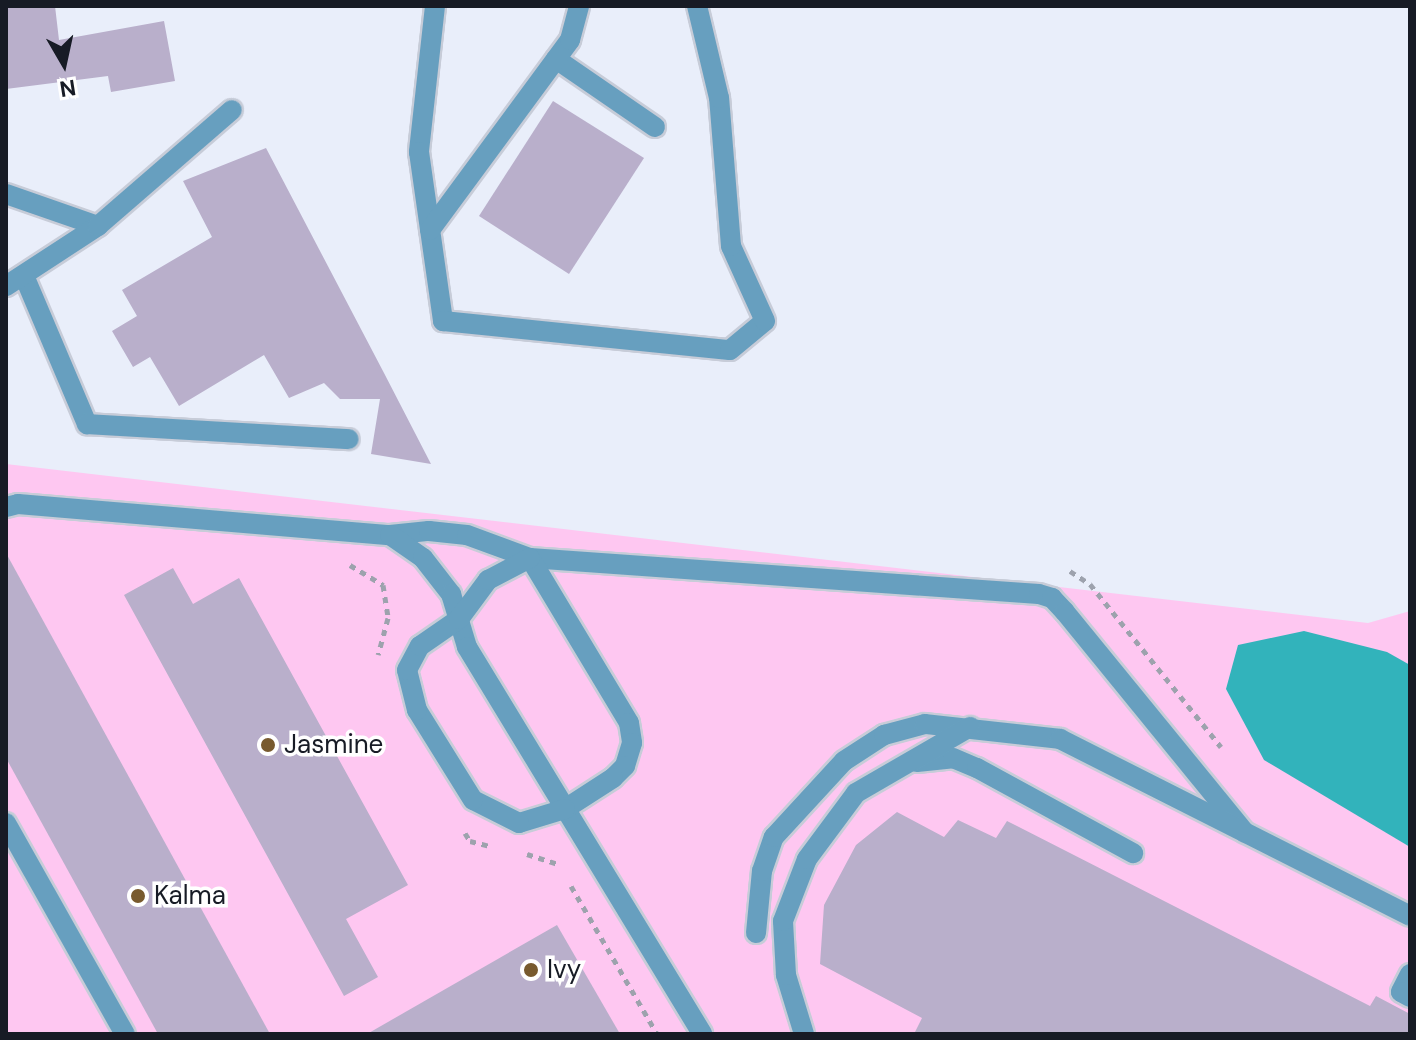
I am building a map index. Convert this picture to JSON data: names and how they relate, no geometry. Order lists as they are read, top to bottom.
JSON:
{
  "places": ["Jasmine", "Kalma", "Ivy"],
  "north": "bottom"
}
